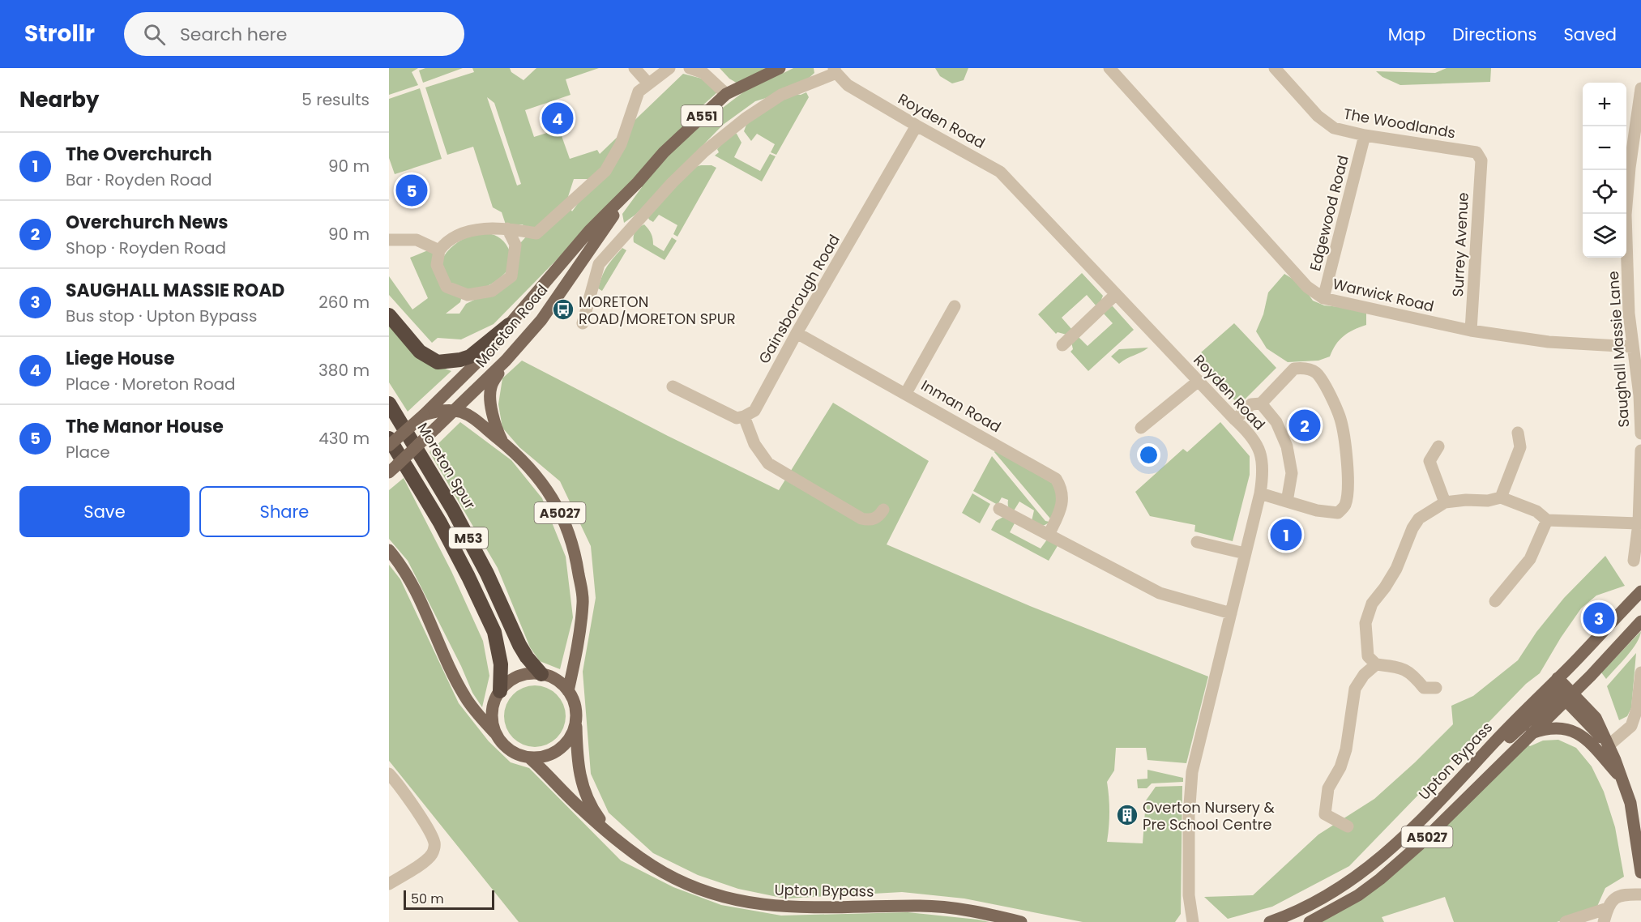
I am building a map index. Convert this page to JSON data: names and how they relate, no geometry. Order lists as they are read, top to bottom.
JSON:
{
  "streets": {
    "highway": ["Moreton Spur", "M53"],
    "main road": [
      "A551",
      "Moreton Road",
      "A5027",
      "Upton Bypass"
    ],
    "street": [
      "Royden Road",
      "The Woodlands",
      "Edgewood Road",
      "Surrey Avenue",
      "Warwick Road",
      "Gainsborough Road",
      "Saughall Massie Lane",
      "Inman Road"
    ]
  },
  "crossings": [
    ["Royden Road", "Gainsborough Road"],
    ["The Woodlands", "Edgewood Road"],
    ["The Woodlands", "Surrey Avenue"],
    ["Edgewood Road", "Warwick Road"],
    ["Surrey Avenue", "Warwick Road"],
    ["Warwick Road", "Saughall Massie Lane"],
    ["Gainsborough Road", "Inman Road"],
    ["Moreton Road", "A5027"],
    ["Moreton Spur", "A5027"],
    ["Moreton Spur", "M53"],
    ["Moreton Spur", "Upton Bypass"],
    ["A5027", "M53"],
    ["A5027", "Upton Bypass"],
    ["M53", "Upton Bypass"]
  ],
  "places": {
    "bus stop": ["MORETON ROAD/MORETON SPUR"],
    "building": ["Overton Nursery & Pre School Centre"]
  },
  "scale_bar": "50 m",
  "page": {
    "header": "Strollr",
    "search": "Search here",
    "nav": ["Map", "Directions", "Saved"],
    "heading": ["Nearby", "5 results"],
    "map_buttons": ["+", "−"],
    "pins": [
      "4",
      "5",
      "2",
      "1",
      "3"
    ],
    "list": [
      {
        "mark": "1",
        "name": "The Overchurch",
        "note": "Bar · Royden Road",
        "value": "90 m"
      },
      {
        "mark": "2",
        "name": "Overchurch News",
        "note": "Shop · Royden Road",
        "value": "90 m"
      },
      {
        "mark": "3",
        "name": "SAUGHALL MASSIE ROAD",
        "note": "Bus stop · Upton Bypass",
        "value": "260 m"
      },
      {
        "mark": "4",
        "name": "Liege House",
        "note": "Place · Moreton Road",
        "value": "380 m"
      },
      {
        "mark": "5",
        "name": "The Manor House",
        "note": "Place",
        "value": "430 m"
      }
    ],
    "buttons": ["Save", "Share"],
    "scale": "50 m"
  }
}
